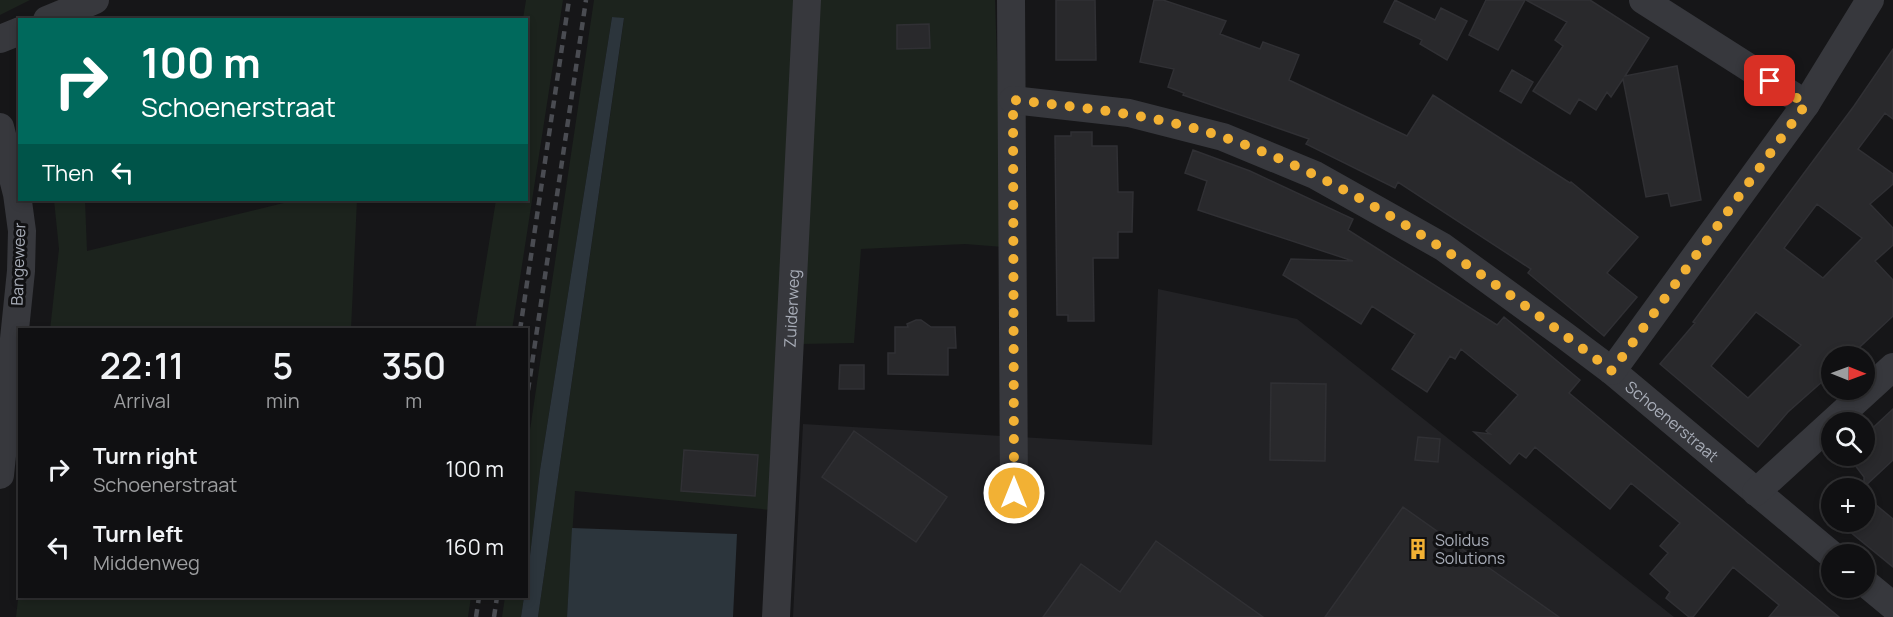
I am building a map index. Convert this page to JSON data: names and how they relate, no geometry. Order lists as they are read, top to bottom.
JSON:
{
  "streets": {
    "street": ["Bangeweer", "Zuiderweg", "Schoenerstraat"]
  },
  "places": {
    "building": ["Solidus Solutions"]
  },
  "north": "right",
  "page": {
    "turn": ["100 m", "Schoenerstraat"],
    "then": "Then",
    "eta": [
      "22:11",
      "Arrival",
      "5",
      "min",
      "350",
      "m"
    ],
    "map_buttons": ["+", "−"],
    "list": [
      {
        "name": "Turn right",
        "note": "Schoenerstraat",
        "value": "100 m"
      },
      {
        "name": "Turn left",
        "note": "Middenweg",
        "value": "160 m"
      }
    ]
  }
}
